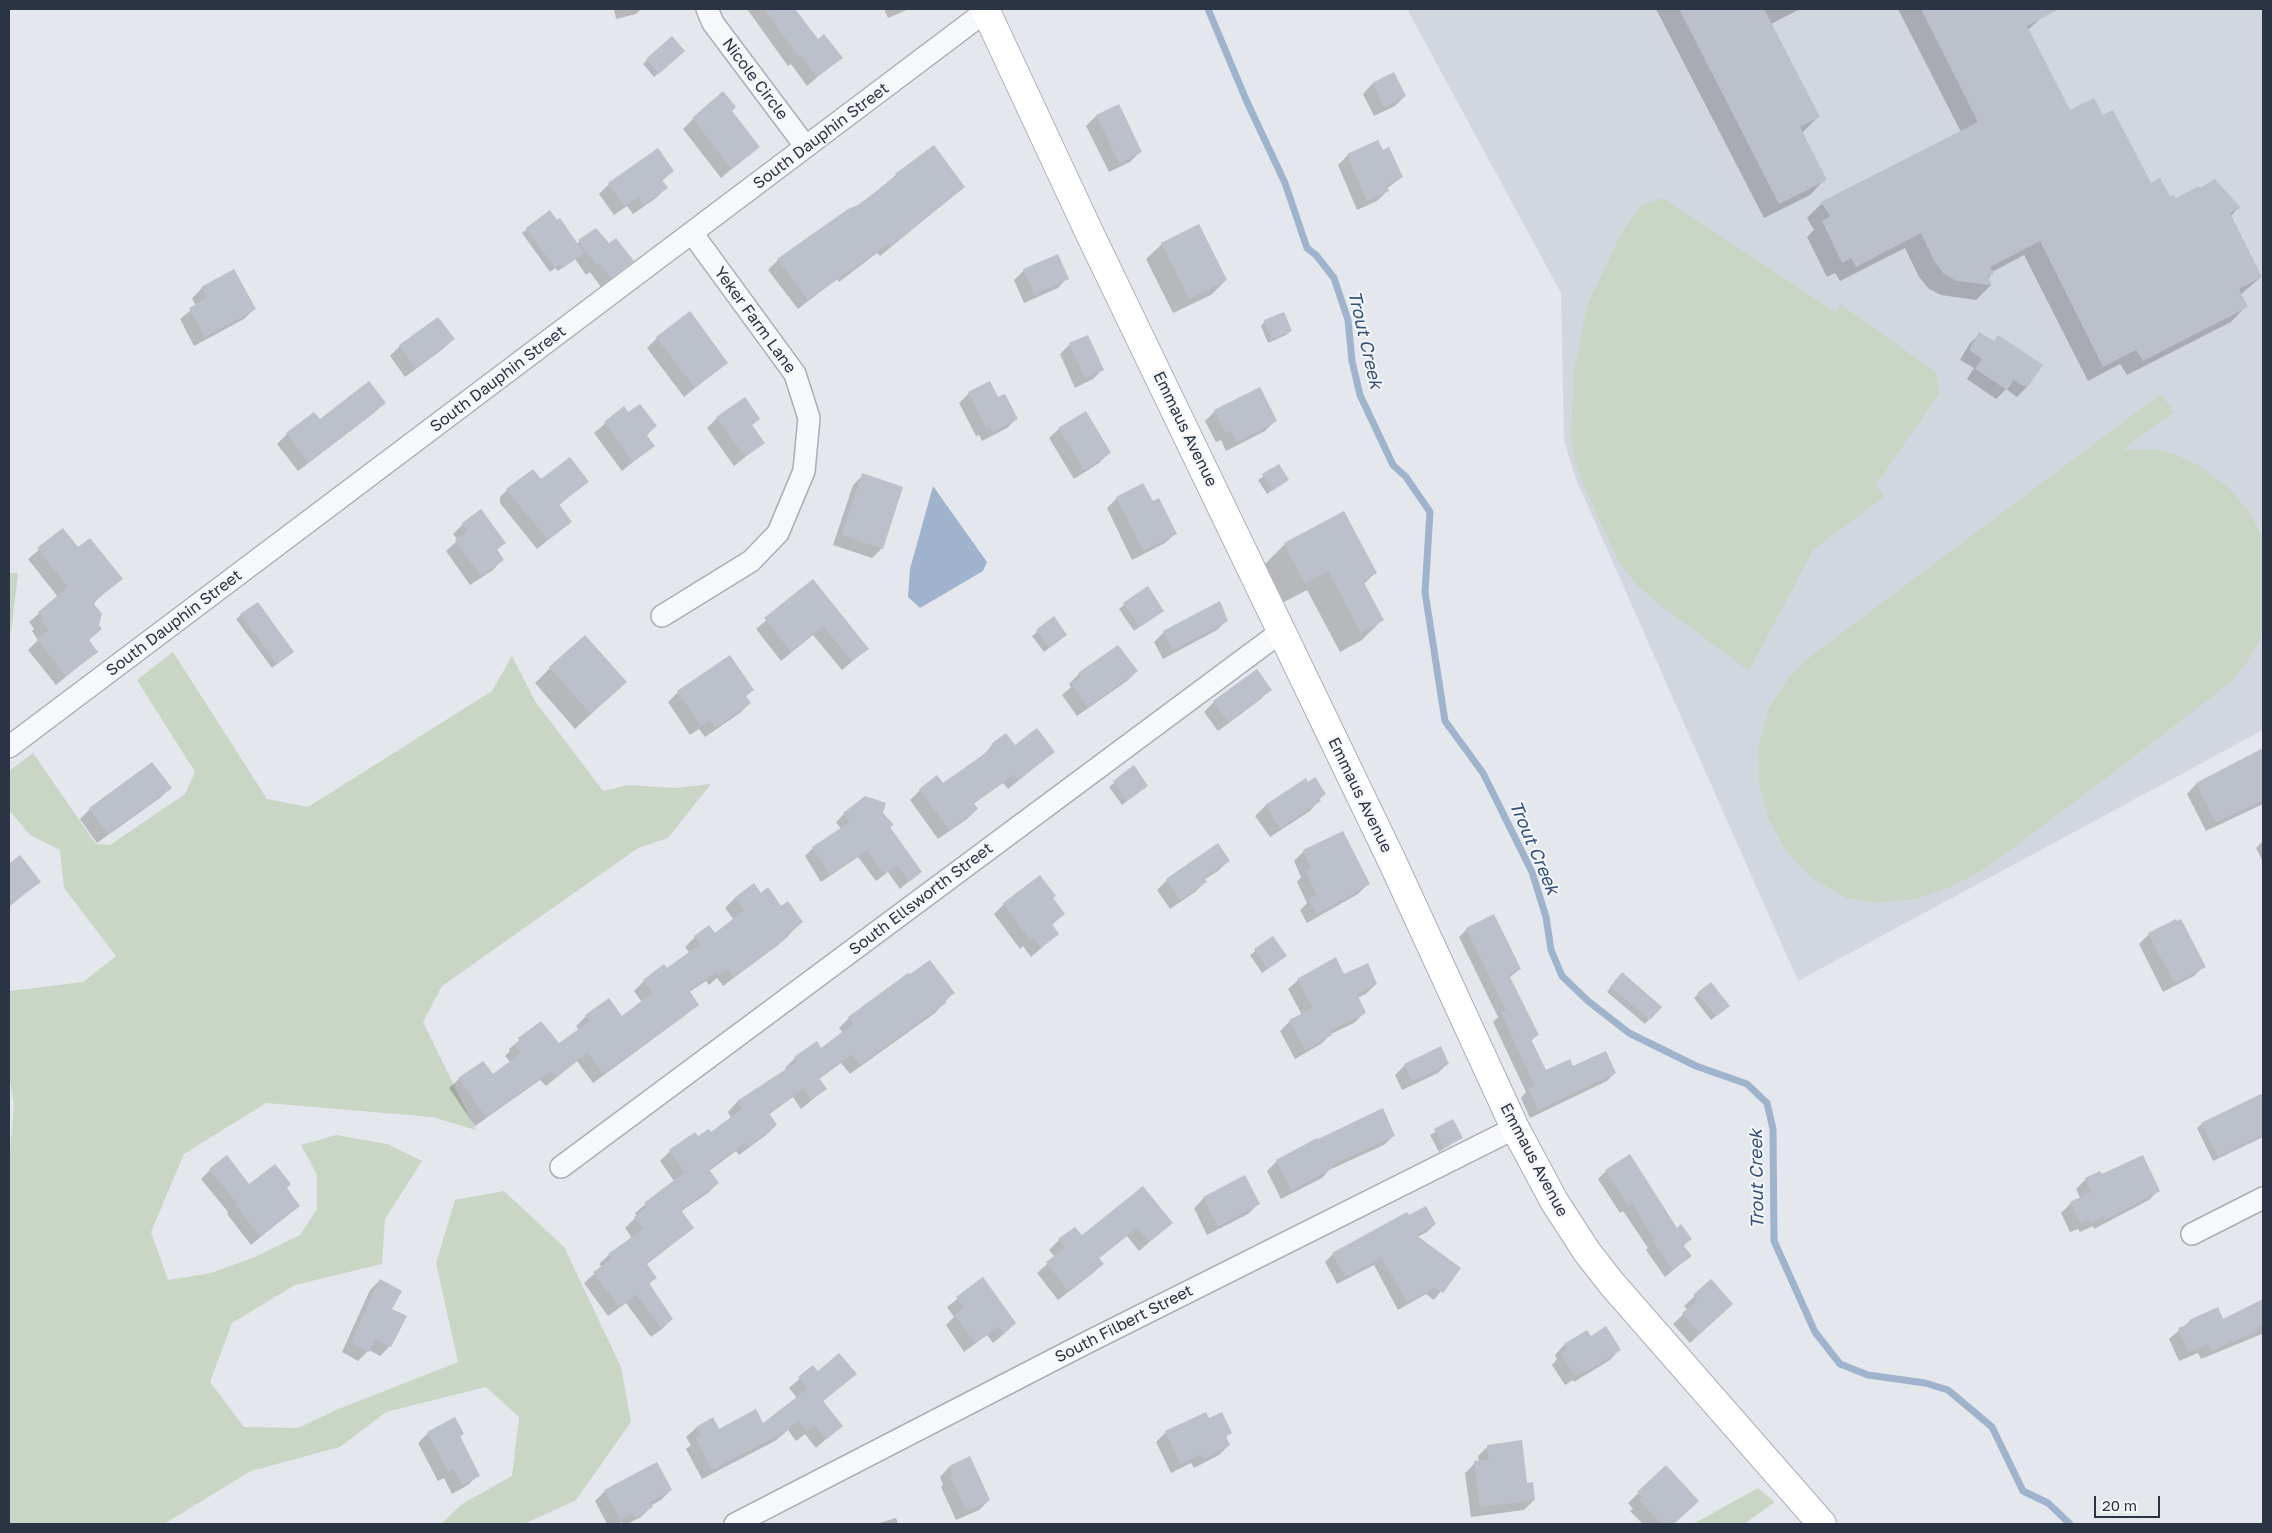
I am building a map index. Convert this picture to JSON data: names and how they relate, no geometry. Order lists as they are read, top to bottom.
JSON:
{
  "streets": {
    "main road": ["Emmaus Avenue"],
    "street": [
      "Nicole Circle",
      "South Dauphin Street",
      "Yeker Farm Lane",
      "South Ellsworth Street",
      "South Filbert Street"
    ]
  },
  "crossings": [
    ["Nicole Circle", "South Dauphin Street"],
    ["South Dauphin Street", "Yeker Farm Lane"],
    ["South Dauphin Street", "Emmaus Avenue"],
    ["Emmaus Avenue", "South Ellsworth Street"],
    ["Emmaus Avenue", "South Filbert Street"]
  ],
  "water": ["Trout Creek"],
  "scale_bar": "20 m"
}
